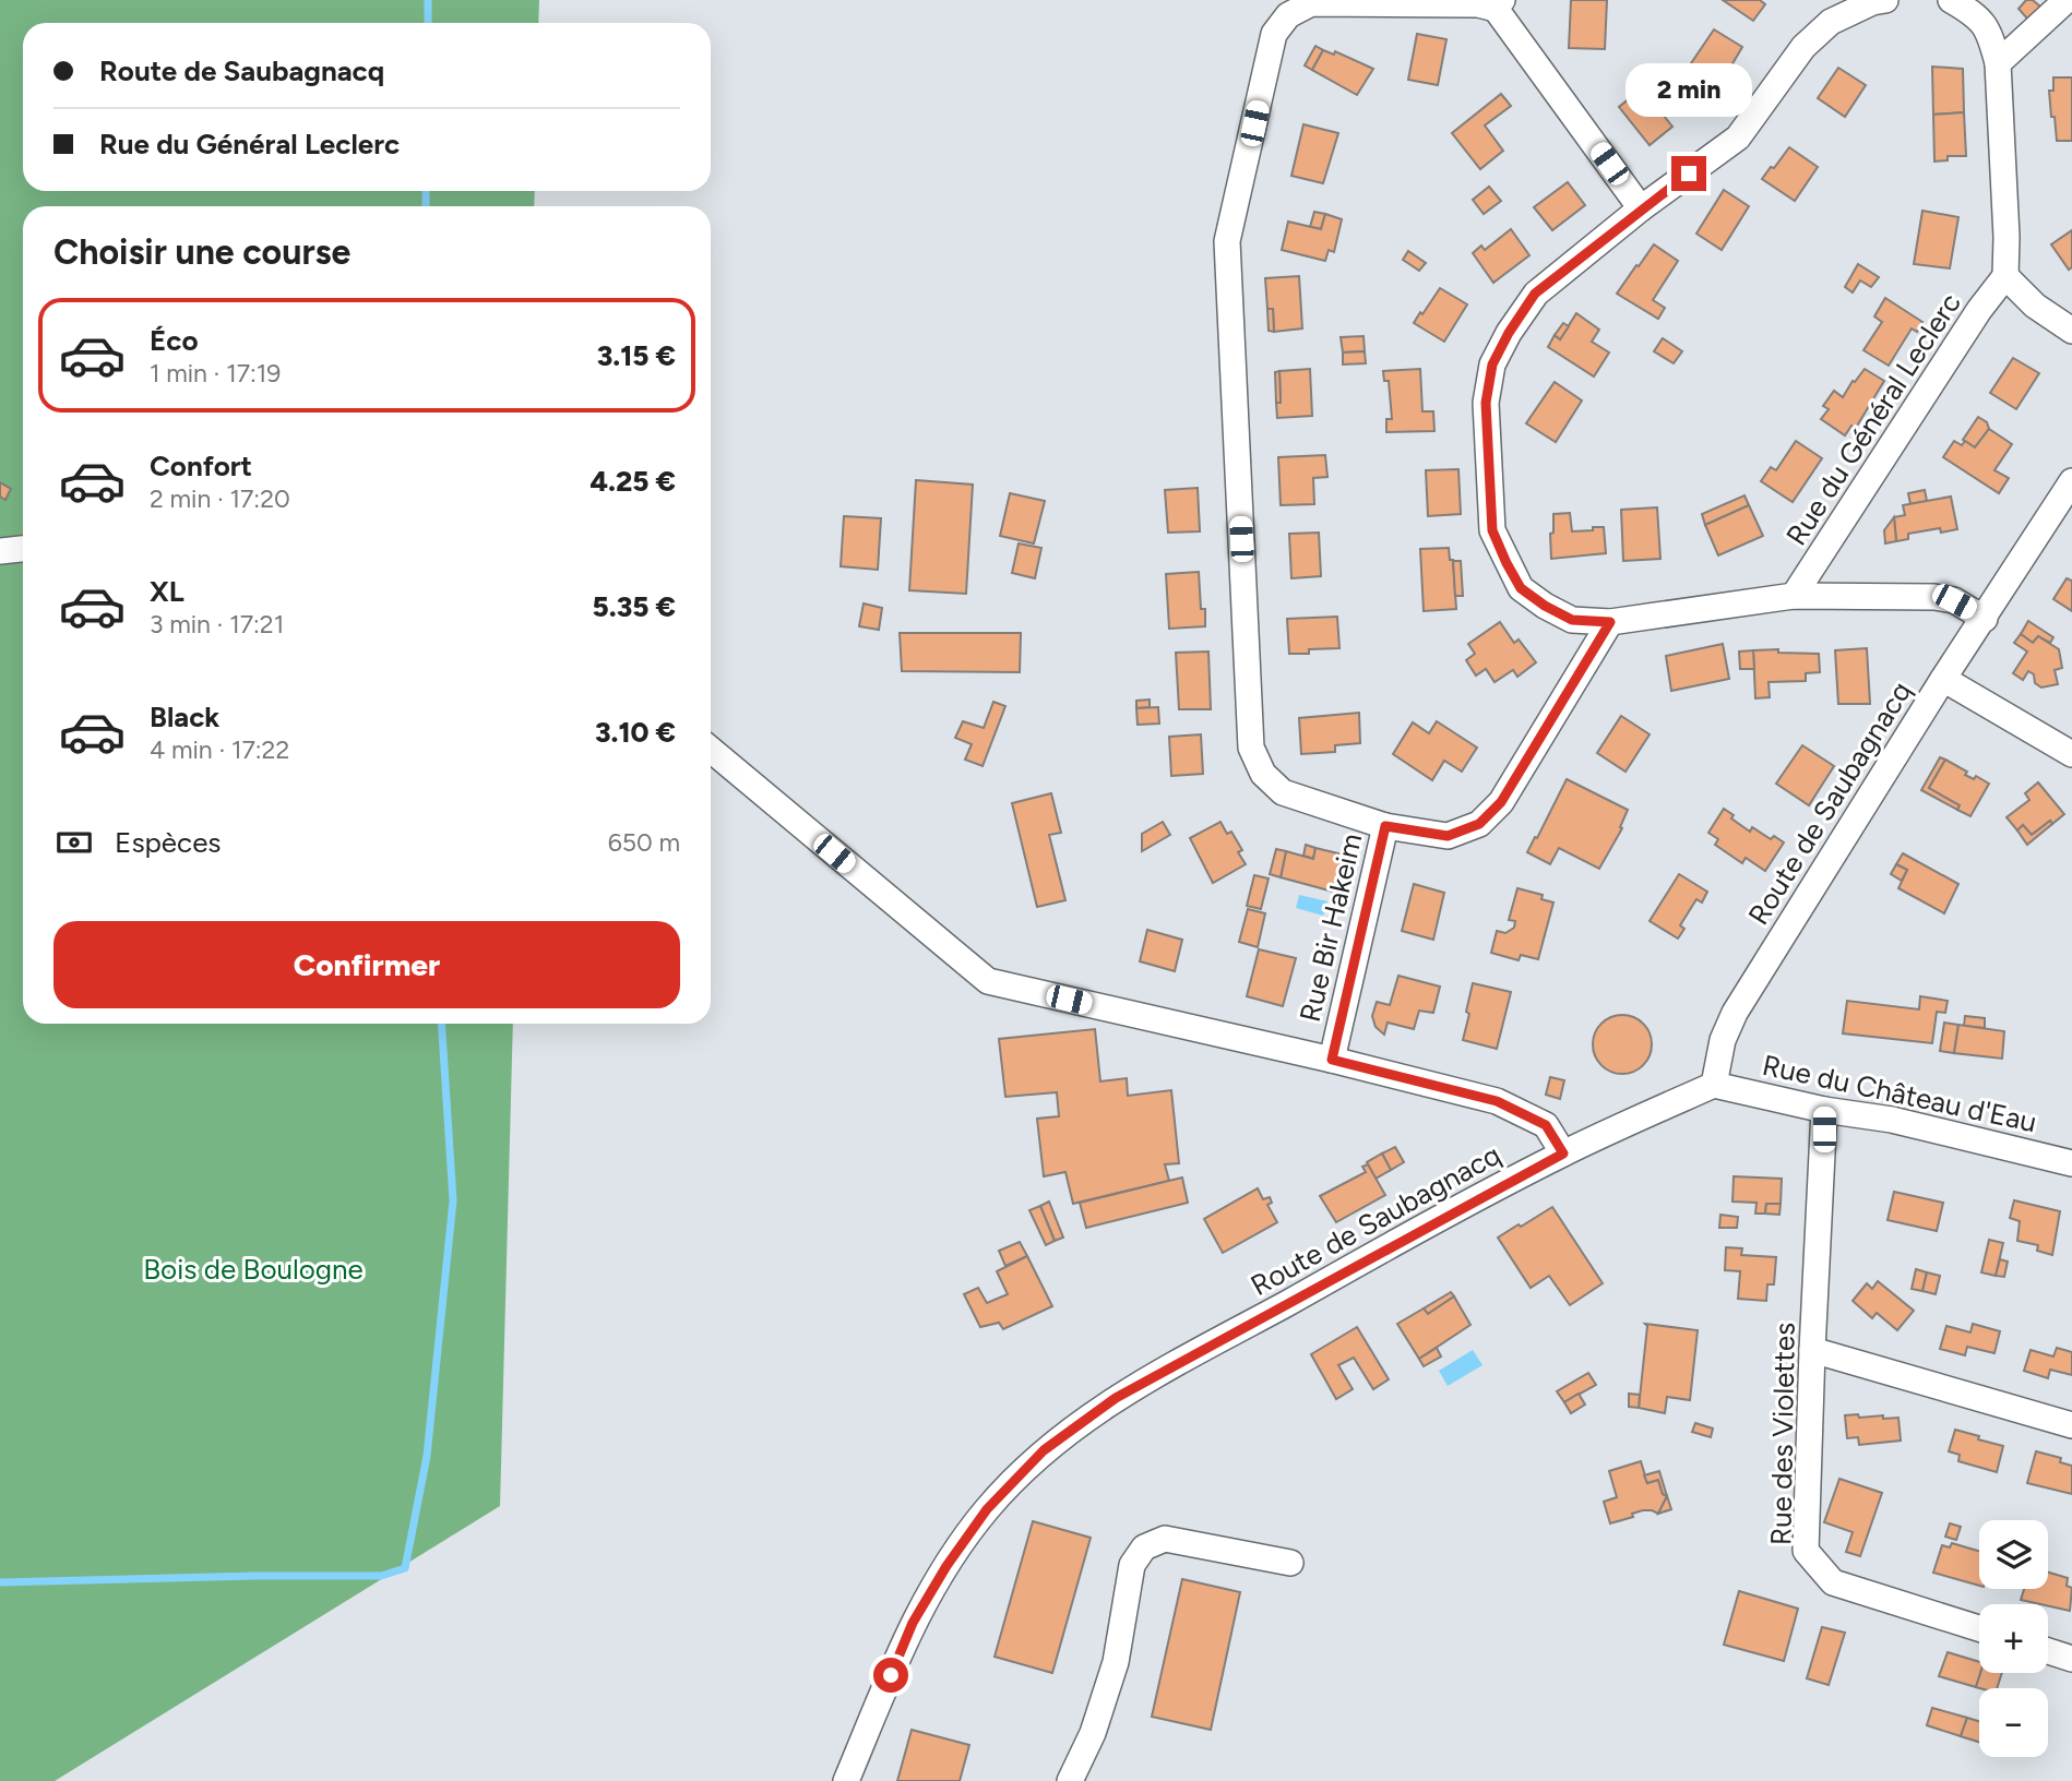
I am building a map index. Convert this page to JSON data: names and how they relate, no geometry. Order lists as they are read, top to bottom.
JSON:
{
  "streets": {
    "street": [
      "Rue du Général Leclerc",
      "Route de Saubagnacq",
      "Rue Bir Hakeim",
      "Rue du Château d'Eau",
      "Rue des Violettes"
    ]
  },
  "crossings": [
    ["Route de Saubagnacq", "Rue du Château d'Eau"],
    ["Rue du Château d'Eau", "Rue des Violettes"]
  ],
  "parks": ["Bois de Boulogne"],
  "page": {
    "banner": ["Route de Saubagnacq", "Rue du Général Leclerc"],
    "bubble": "2 min",
    "heading": "Choisir une course",
    "list": [
      {
        "name": "Éco",
        "note": "1 min · 17:19",
        "value": "3.15 €"
      },
      {
        "name": "Confort",
        "note": "2 min · 17:20",
        "value": "4.25 €"
      },
      {
        "name": "XL",
        "note": "3 min · 17:21",
        "value": "5.35 €"
      },
      {
        "name": "Black",
        "note": "4 min · 17:22",
        "value": "3.10 €"
      }
    ],
    "pay": ["Espèces", "650 m"],
    "buttons": "Confirmer",
    "map_buttons": ["+", "−"]
  }
}
